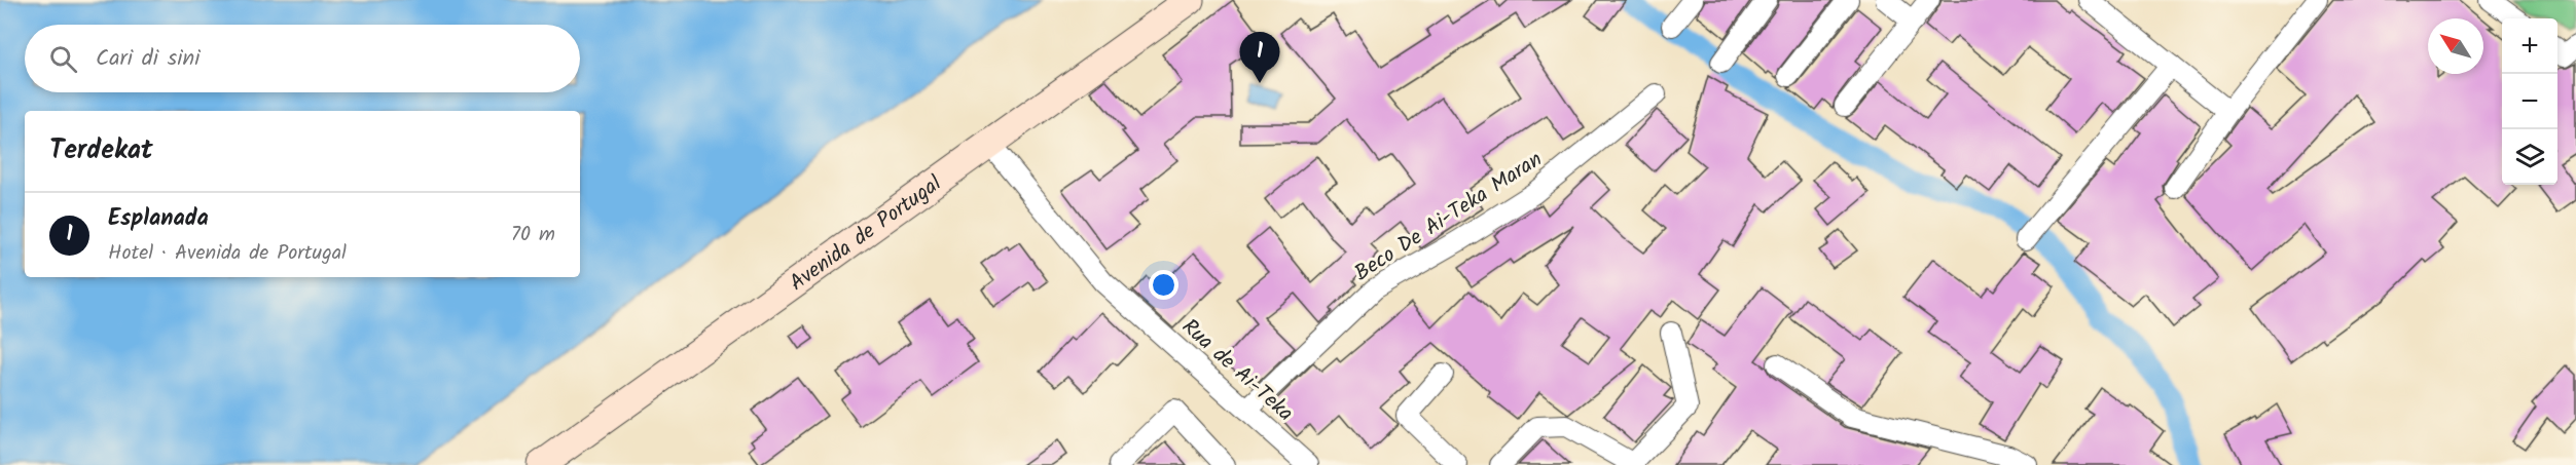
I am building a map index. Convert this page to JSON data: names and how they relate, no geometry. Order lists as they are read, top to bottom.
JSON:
{
  "streets": {
    "main road": ["Avenida de Portugal"],
    "street": ["Beco De Ai-Teka Maran", "Rua de Ai-Teka"]
  },
  "crossings": [
    ["Beco De Ai-Teka Maran", "Rua de Ai-Teka"],
    ["Avenida de Portugal", "Rua de Ai-Teka"]
  ],
  "north": "top left",
  "page": {
    "map_buttons": ["+", "−"],
    "search": "Cari di sini",
    "pins": "1",
    "heading": "Terdekat",
    "list": [
      {
        "mark": "1",
        "name": "Esplanada",
        "note": "Hotel · Avenida de Portugal",
        "value": "70 m"
      }
    ]
  }
}
